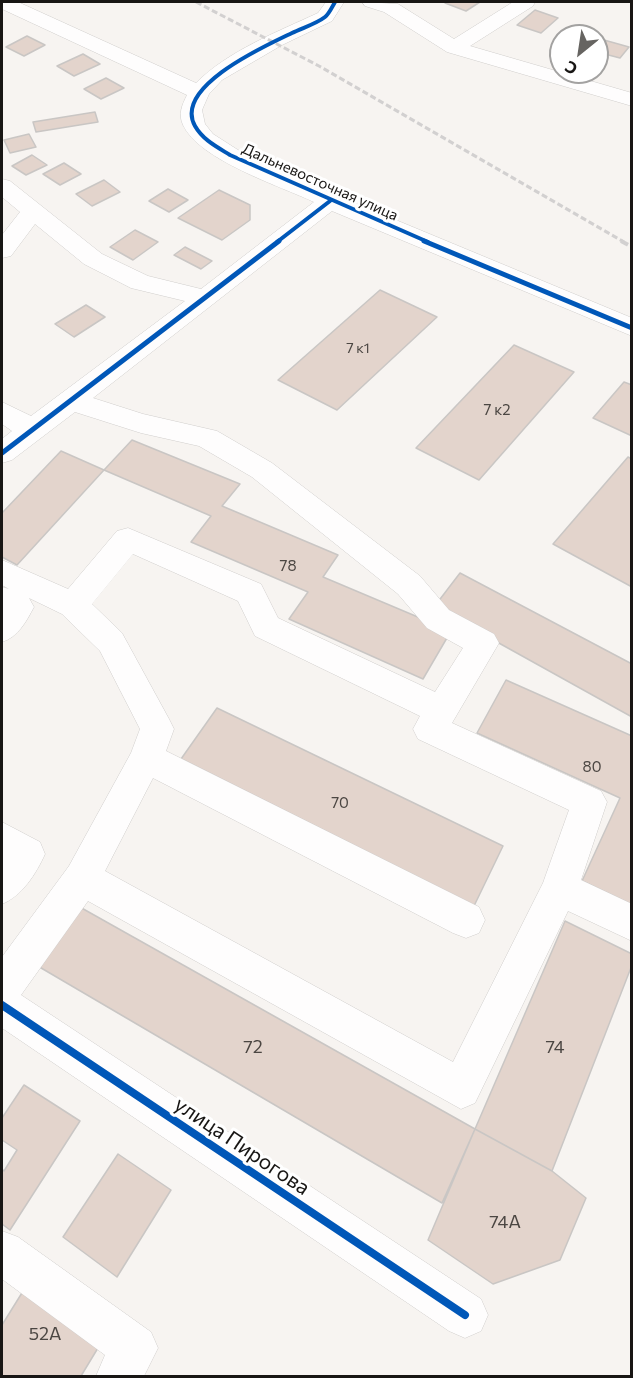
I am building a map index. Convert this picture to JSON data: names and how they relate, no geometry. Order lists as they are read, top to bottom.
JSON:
{
  "streets": {
    "street": ["Дальневосточная улица", "улица Пирогова"]
  },
  "house_numbers": [
    "7 к1",
    "7 к2",
    "78",
    "80",
    "70",
    "72",
    "74",
    "74А",
    "52А"
  ],
  "north": "bottom left"
}
